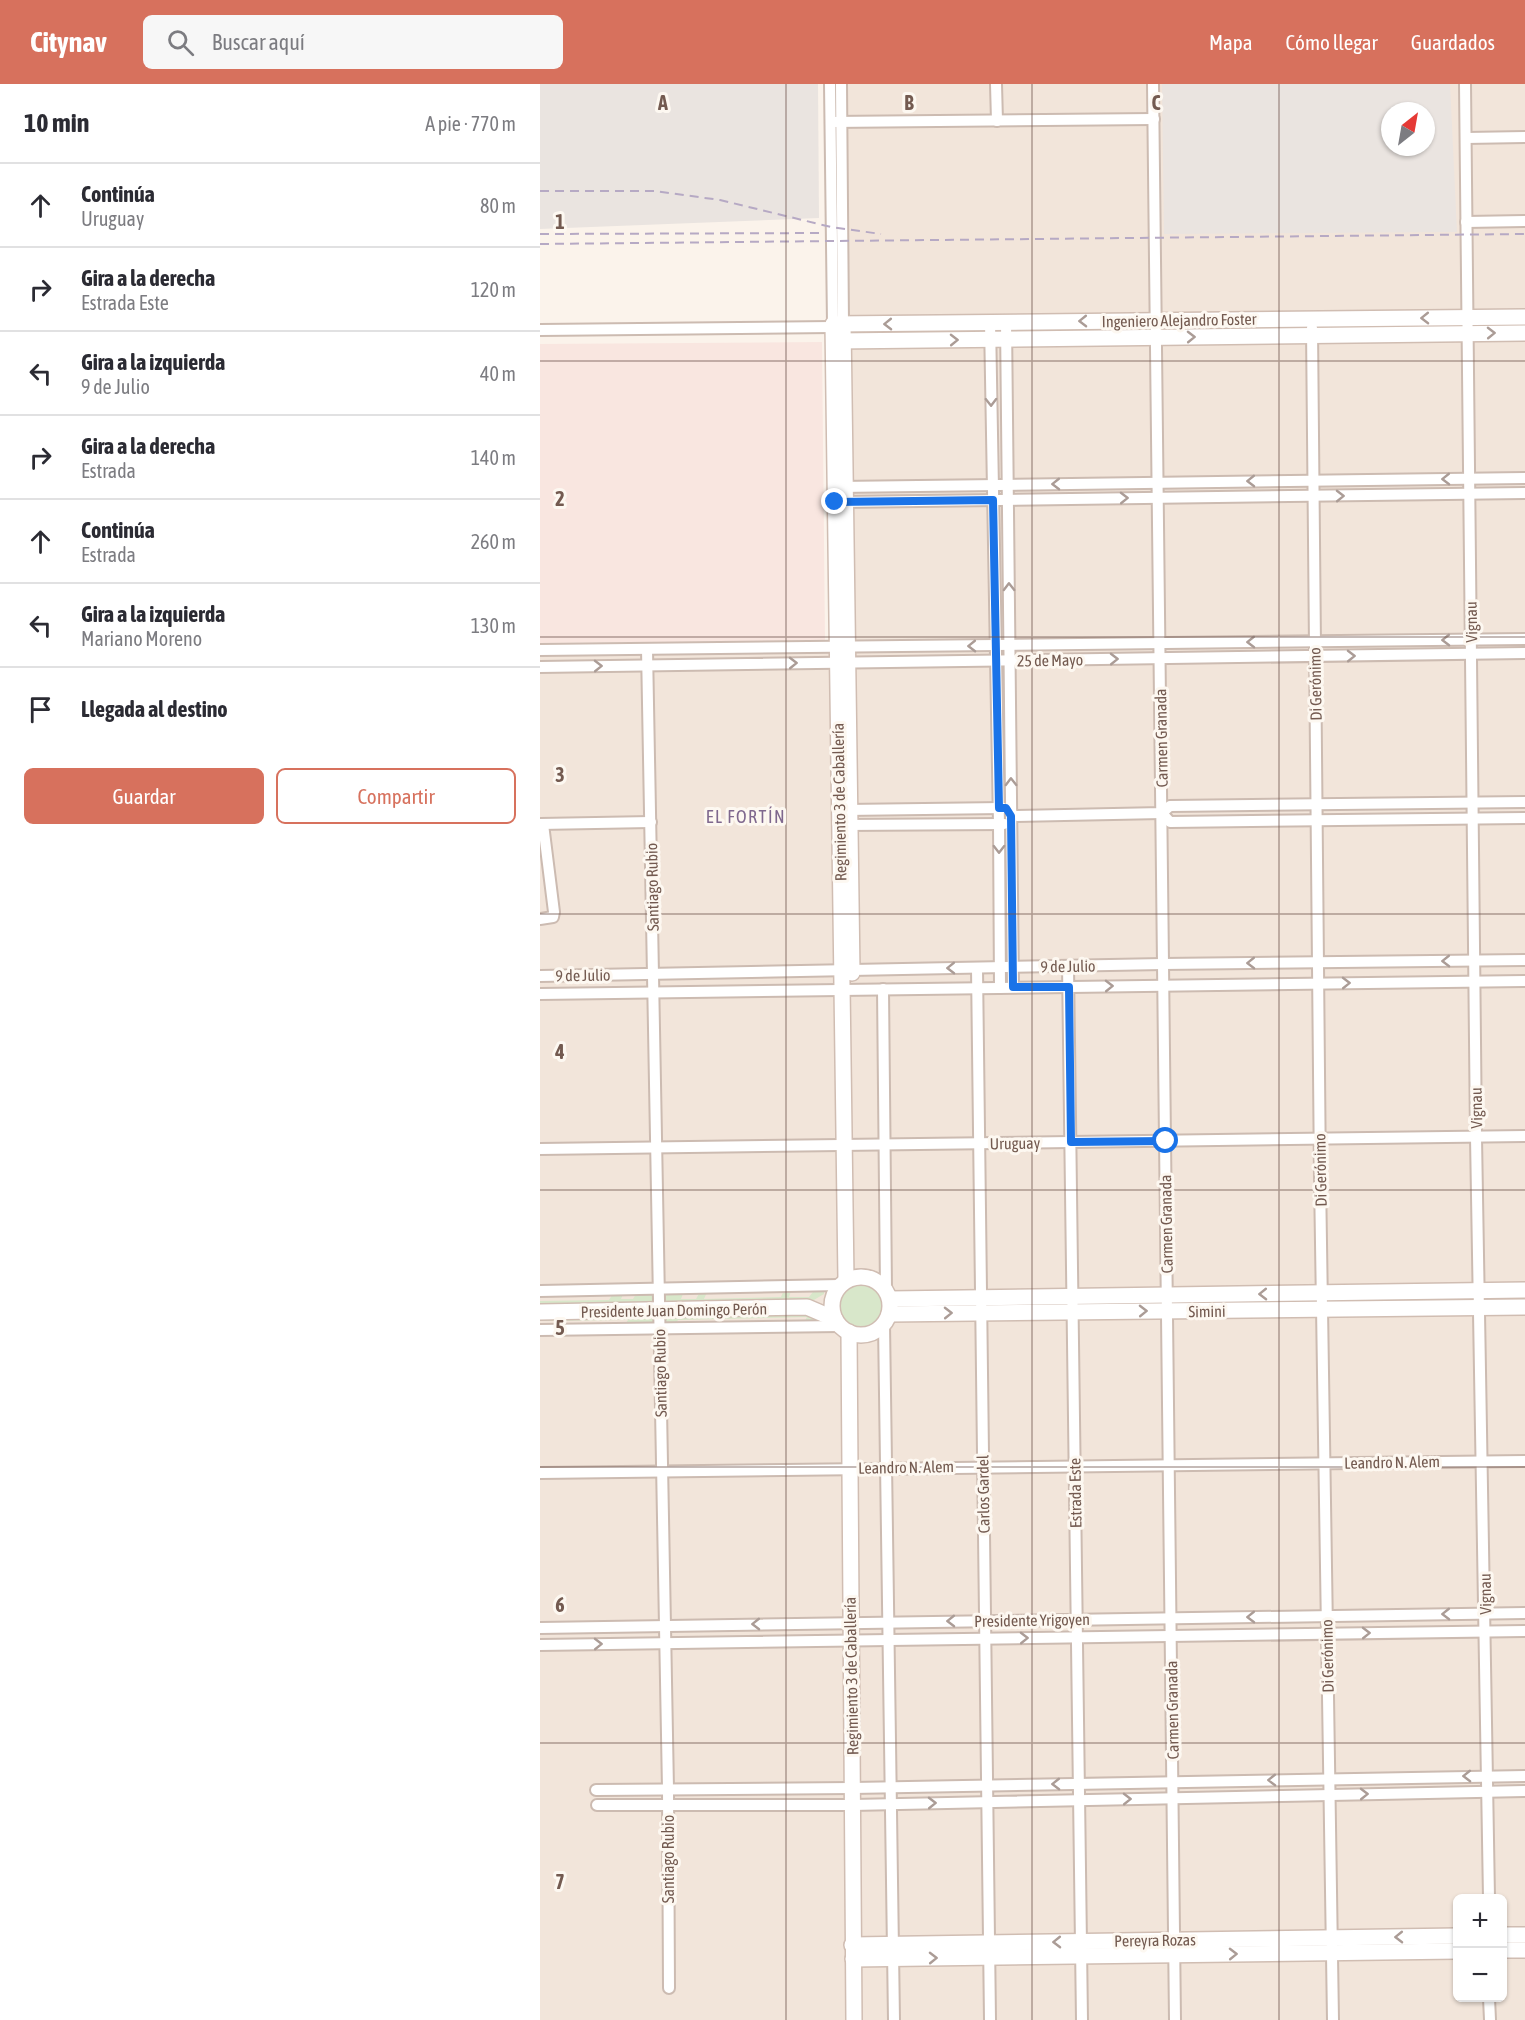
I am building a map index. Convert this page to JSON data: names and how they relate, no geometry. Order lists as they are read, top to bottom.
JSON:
{
  "streets": {
    "street": [
      "Ingeniero Alejandro Foster",
      "Vignau",
      "25 de Mayo",
      "Di Gerónimo",
      "Carmen Granada",
      "Regimiento 3 de Caballería",
      "Santiago Rubio",
      "9 de Julio",
      "Uruguay",
      "Presidente Juan Domingo Perón",
      "Simini",
      "Leandro N. Alem",
      "Estrada Este",
      "Carlos Gardel",
      "Presidente Yrigoyen",
      "Pereyra Rozas"
    ]
  },
  "crossings": [
    ["Ingeniero Alejandro Foster", "Vignau"],
    ["Ingeniero Alejandro Foster", "Di Gerónimo"],
    ["Ingeniero Alejandro Foster", "Carmen Granada"],
    ["Ingeniero Alejandro Foster", "Regimiento 3 de Caballería"],
    ["Vignau", "25 de Mayo"],
    ["Vignau", "9 de Julio"],
    ["Vignau", "Uruguay"],
    ["Vignau", "Simini"],
    ["Vignau", "Leandro N. Alem"],
    ["Vignau", "Presidente Yrigoyen"],
    ["25 de Mayo", "Di Gerónimo"],
    ["25 de Mayo", "Carmen Granada"],
    ["25 de Mayo", "Regimiento 3 de Caballería"],
    ["25 de Mayo", "Santiago Rubio"],
    ["Di Gerónimo", "9 de Julio"],
    ["Di Gerónimo", "Uruguay"],
    ["Di Gerónimo", "Simini"],
    ["Di Gerónimo", "Leandro N. Alem"],
    ["Di Gerónimo", "Presidente Yrigoyen"],
    ["Di Gerónimo", "Pereyra Rozas"],
    ["Carmen Granada", "9 de Julio"],
    ["Carmen Granada", "Uruguay"],
    ["Carmen Granada", "Simini"],
    ["Carmen Granada", "Leandro N. Alem"],
    ["Carmen Granada", "Presidente Yrigoyen"],
    ["Carmen Granada", "Pereyra Rozas"],
    ["Regimiento 3 de Caballería", "9 de Julio"],
    ["Regimiento 3 de Caballería", "Uruguay"],
    ["Regimiento 3 de Caballería", "Presidente Juan Domingo Perón"],
    ["Regimiento 3 de Caballería", "Simini"],
    ["Regimiento 3 de Caballería", "Leandro N. Alem"],
    ["Regimiento 3 de Caballería", "Presidente Yrigoyen"],
    ["Regimiento 3 de Caballería", "Pereyra Rozas"],
    ["Santiago Rubio", "9 de Julio"],
    ["Santiago Rubio", "Uruguay"],
    ["Santiago Rubio", "Presidente Juan Domingo Perón"],
    ["Santiago Rubio", "Leandro N. Alem"],
    ["Santiago Rubio", "Presidente Yrigoyen"],
    ["9 de Julio", "Estrada Este"],
    ["9 de Julio", "Carlos Gardel"],
    ["Uruguay", "Estrada Este"],
    ["Uruguay", "Carlos Gardel"],
    ["Presidente Juan Domingo Perón", "Simini"],
    ["Simini", "Estrada Este"],
    ["Simini", "Carlos Gardel"],
    ["Leandro N. Alem", "Estrada Este"],
    ["Leandro N. Alem", "Carlos Gardel"],
    ["Estrada Este", "Presidente Yrigoyen"],
    ["Estrada Este", "Pereyra Rozas"],
    ["Carlos Gardel", "Presidente Yrigoyen"],
    ["Carlos Gardel", "Pereyra Rozas"]
  ],
  "districts": ["EL FORTÍN"],
  "north": "top right",
  "page": {
    "header": "Citynav",
    "search": "Buscar aquí",
    "nav": ["Mapa", "Cómo llegar", "Guardados"],
    "heading": ["10 min", "A pie · 770 m"],
    "list": [
      ["Continúa", "Uruguay", "80 m"],
      ["Gira a la derecha", "Estrada Este", "120 m"],
      ["Gira a la izquierda", "9 de Julio", "40 m"],
      ["Gira a la derecha", "Estrada", "140 m"],
      ["Continúa", "Estrada", "260 m"],
      ["Gira a la izquierda", "Mariano Moreno", "130 m"],
      "Llegada al destino"
    ],
    "buttons": ["Guardar", "Compartir"],
    "map_buttons": ["+", "−"]
  },
  "grid": {
    "columns": ["A", "B", "C"],
    "rows": [
      "1",
      "2",
      "3",
      "4",
      "5",
      "6",
      "7"
    ]
  }
}
